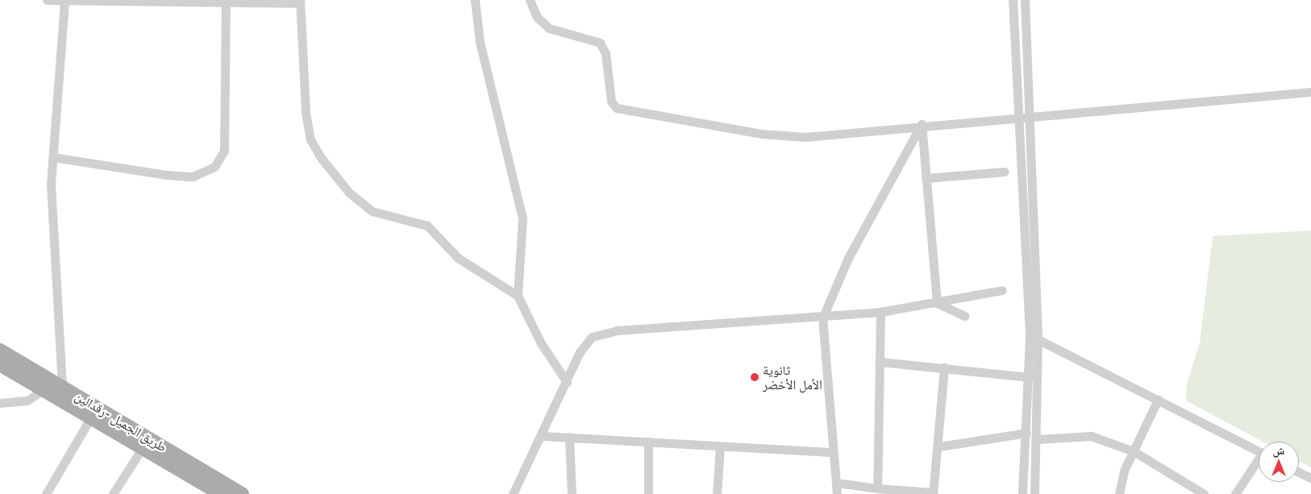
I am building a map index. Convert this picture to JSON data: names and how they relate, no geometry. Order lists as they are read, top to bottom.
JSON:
{
  "streets": {
    "main road": ["طريق الجميل -رقدالين"]
  },
  "places": ["ثانوية الأمل الأخضر"],
  "north": "top"
}
